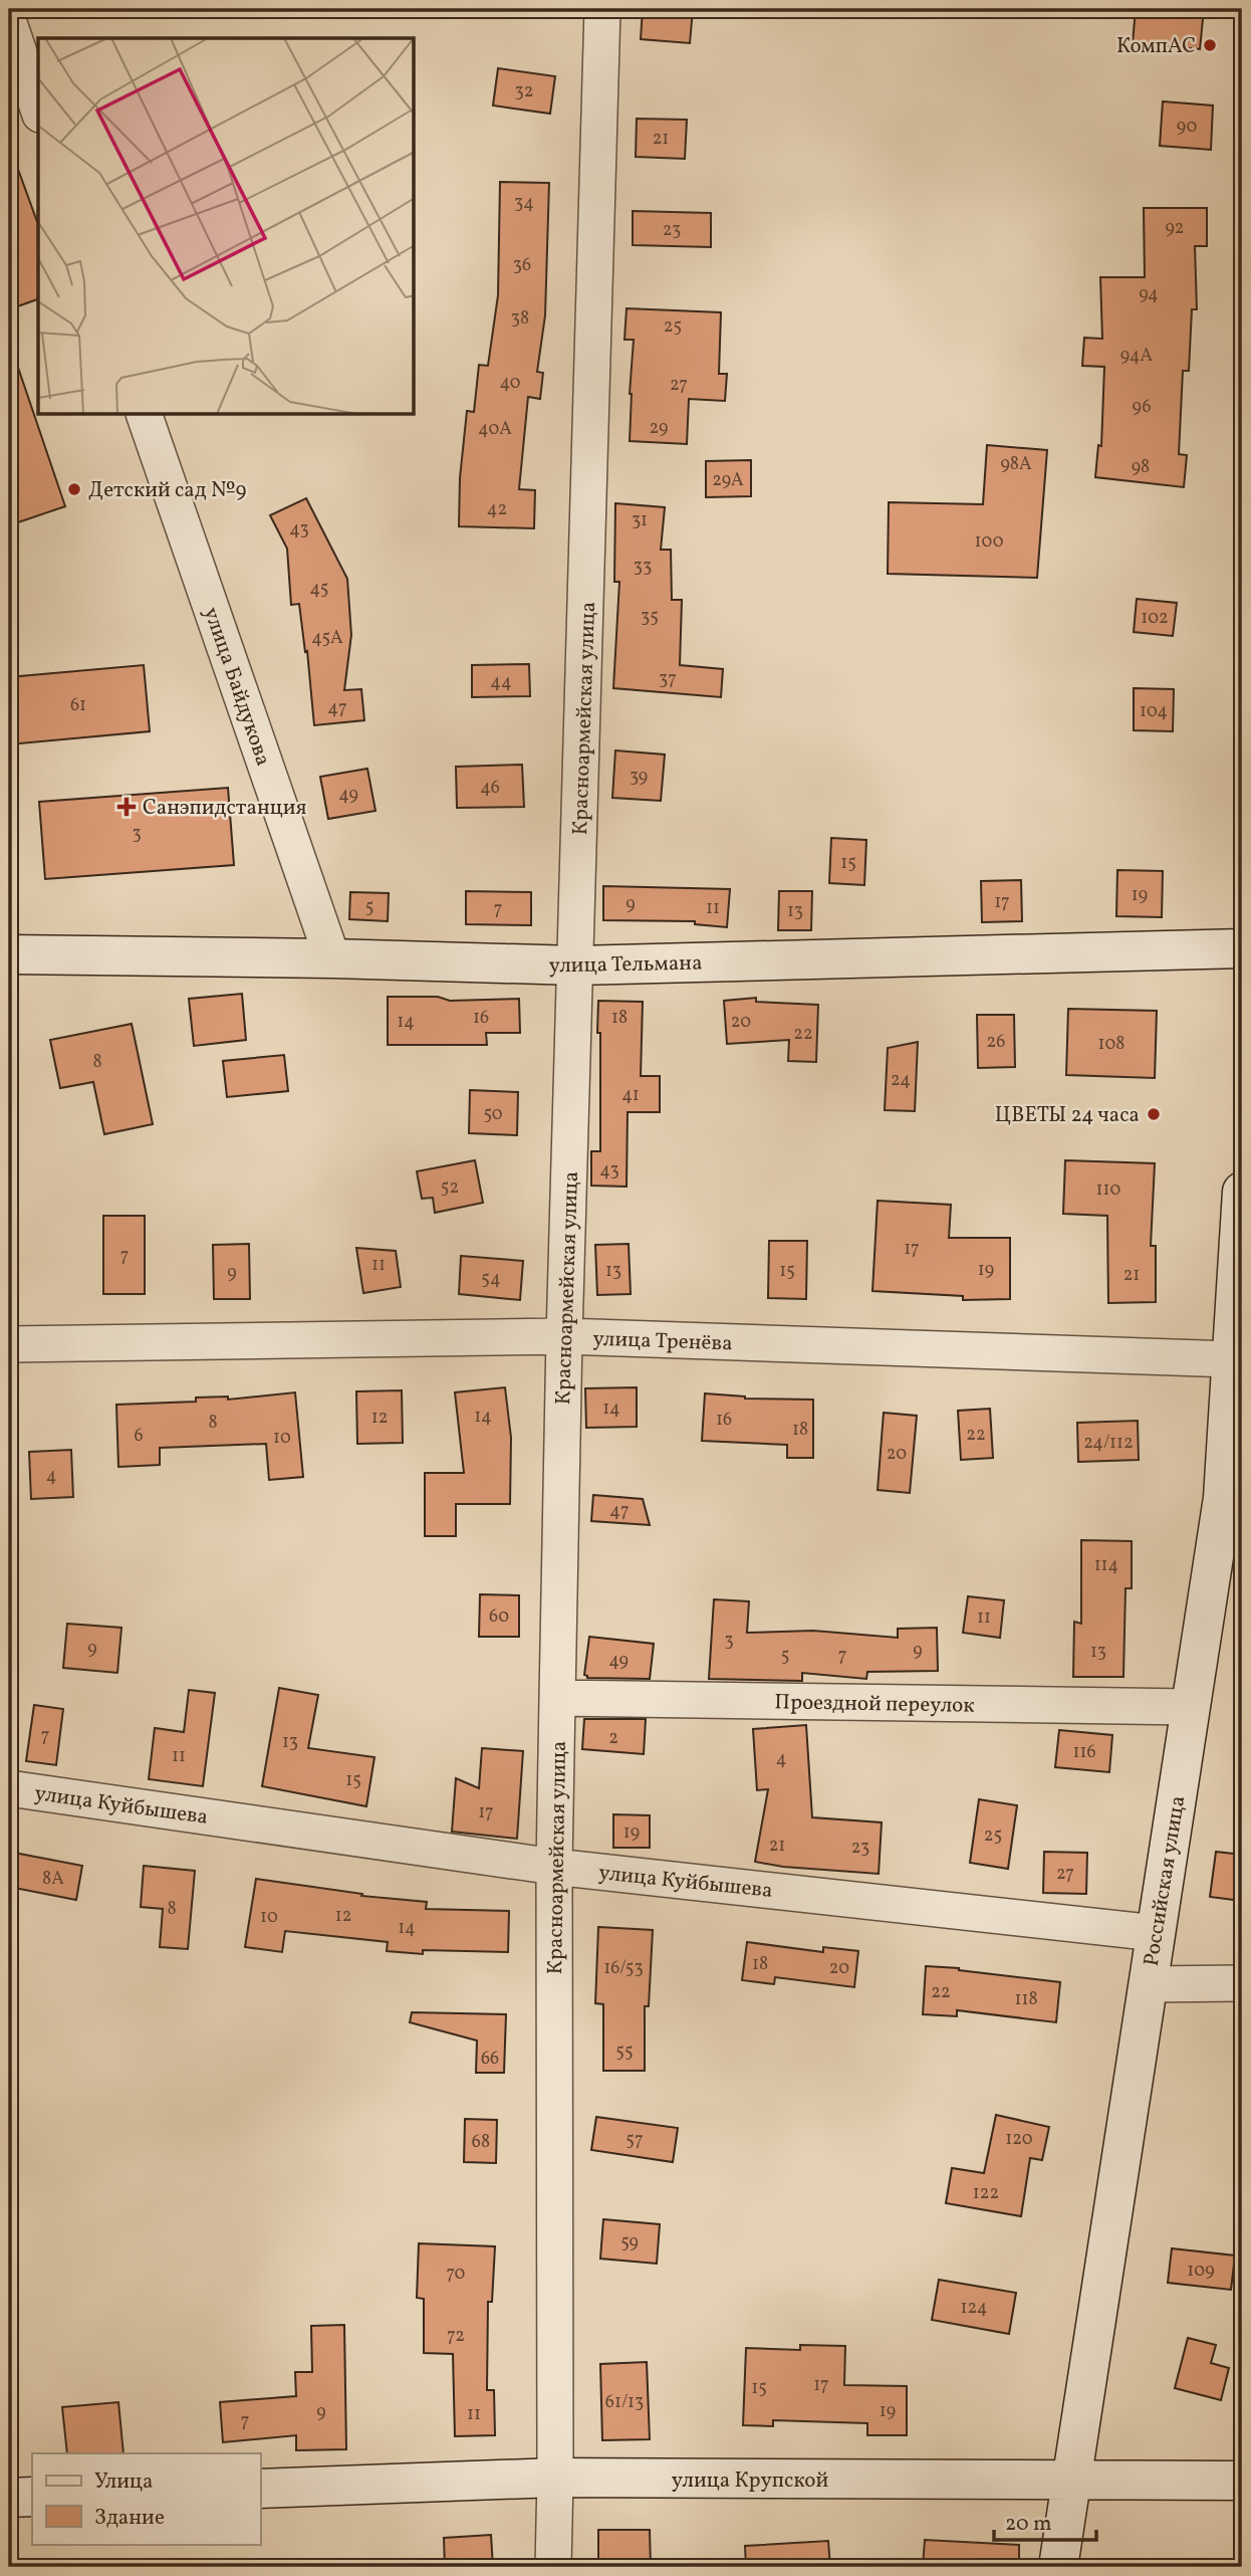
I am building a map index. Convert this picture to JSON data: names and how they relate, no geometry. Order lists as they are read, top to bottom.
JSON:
{
  "streets": {
    "street": [
      "улица Байдукова",
      "Красноармейская улица",
      "улица Тельмана",
      "улица Тренёва",
      "Проездной переулок",
      "улица Куйбышева",
      "Российская улица",
      "улица Крупской"
    ]
  },
  "crossings": [
    ["улица Байдукова", "улица Тельмана"],
    ["Красноармейская улица", "улица Тельмана"],
    ["Красноармейская улица", "улица Тренёва"],
    ["Красноармейская улица", "Проездной переулок"],
    ["Красноармейская улица", "улица Куйбышева"],
    ["Красноармейская улица", "улица Крупской"],
    ["улица Тренёва", "Российская улица"],
    ["Проездной переулок", "Российская улица"],
    ["улица Куйбышева", "Российская улица"],
    ["Российская улица", "улица Крупской"]
  ],
  "places": {
    "other": ["КомпАС", "Детский сад №9", "ЦВЕТЫ 24 часа"],
    "health": ["Санэпидстанция"]
  },
  "house_numbers": [
    "32",
    "90",
    "21",
    "34",
    "92",
    "23",
    "36",
    "94",
    "38",
    "25",
    "94А",
    "40",
    "27",
    "96",
    "29",
    "40А",
    "98А",
    "98",
    "29А",
    "42",
    "31",
    "43",
    "100",
    "33",
    "45",
    "35",
    "102",
    "45А",
    "37",
    "44",
    "61",
    "47",
    "104",
    "39",
    "46",
    "49",
    "3",
    "15",
    "19",
    "17",
    "9",
    "5",
    "11",
    "7",
    "13",
    "16",
    "18",
    "14",
    "20",
    "22",
    "26",
    "108",
    "8",
    "24",
    "41",
    "50",
    "43",
    "52",
    "110",
    "17",
    "7",
    "11",
    "19",
    "13",
    "15",
    "9",
    "21",
    "54",
    "14",
    "14",
    "12",
    "16",
    "8",
    "18",
    "22",
    "6",
    "10",
    "24/112",
    "20",
    "4",
    "47",
    "114",
    "60",
    "11",
    "3",
    "9",
    "9",
    "13",
    "5",
    "7",
    "49",
    "7",
    "2",
    "13",
    "116",
    "11",
    "4",
    "15",
    "17",
    "19",
    "25",
    "21",
    "23",
    "27",
    "8А",
    "8",
    "12",
    "10",
    "14",
    "18",
    "16/53",
    "20",
    "22",
    "118",
    "55",
    "66",
    "120",
    "57",
    "68",
    "122",
    "59",
    "109",
    "70",
    "124",
    "72",
    "17",
    "15",
    "61/13",
    "19",
    "9",
    "11",
    "7"
  ],
  "legend": ["Улица", "Здание"],
  "scale_bar": "20 m"
}
